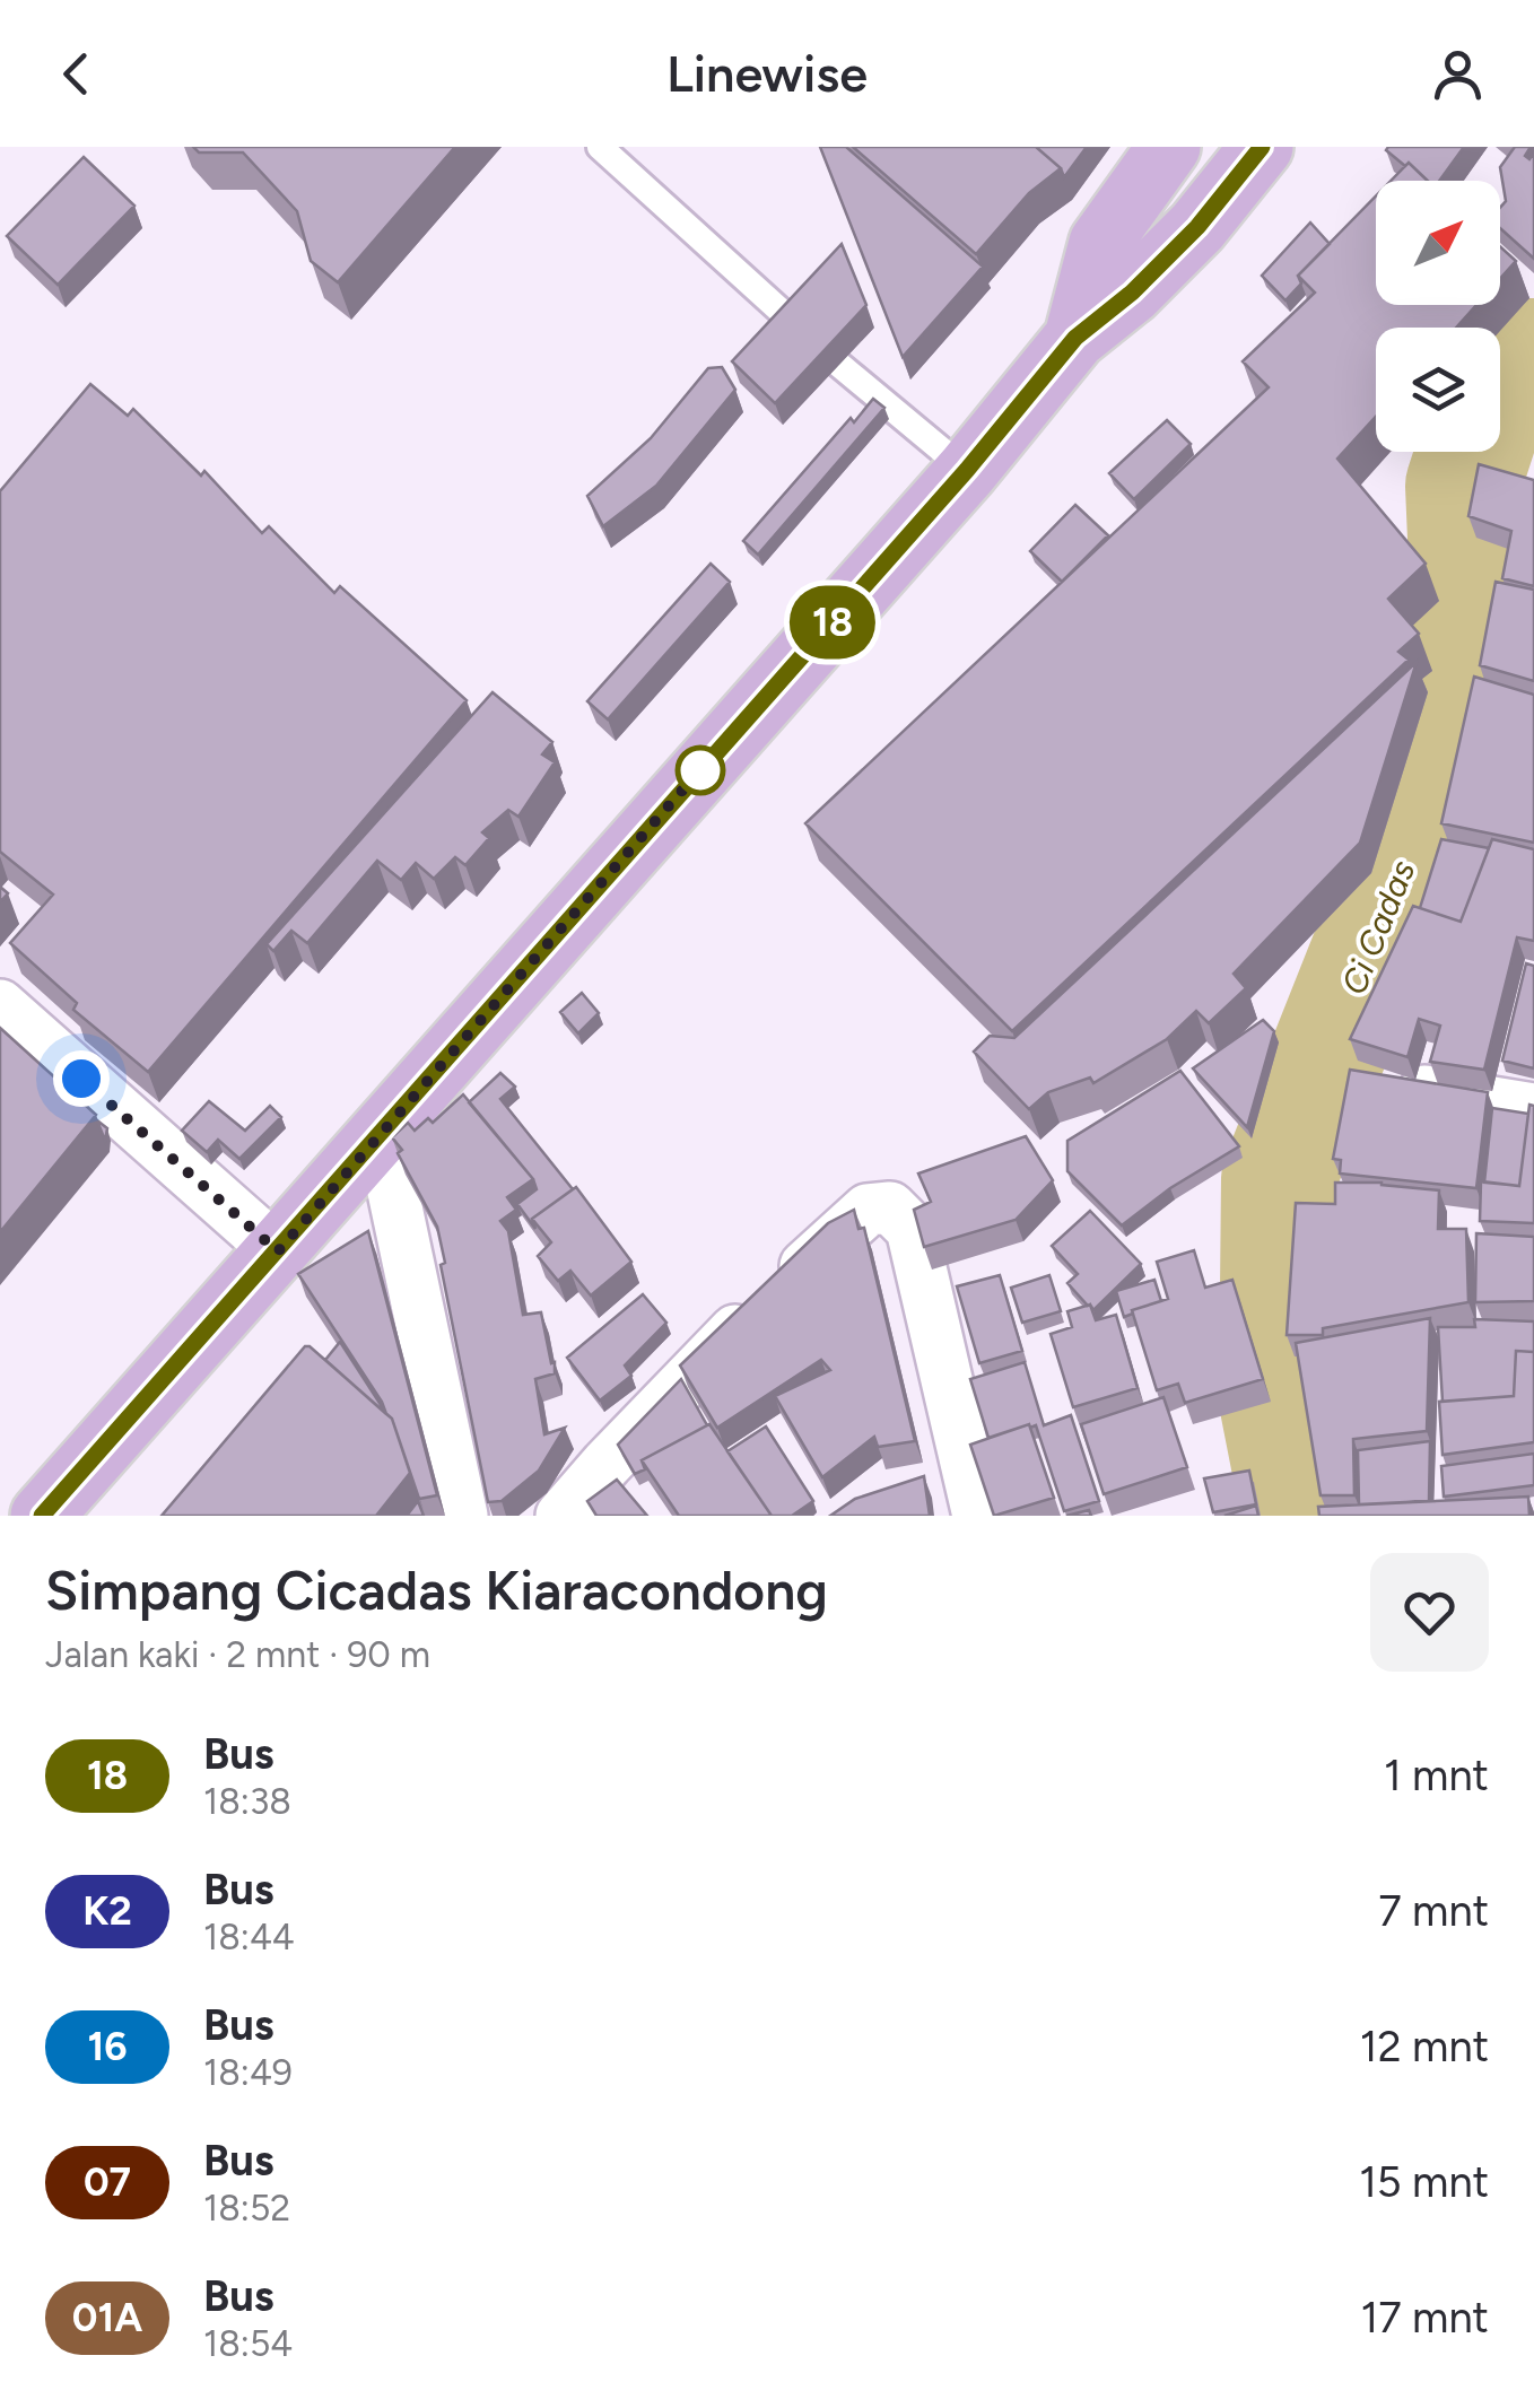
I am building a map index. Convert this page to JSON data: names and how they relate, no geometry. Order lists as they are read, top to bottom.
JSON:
{
  "water": ["Ci Cadas"],
  "lines": ["bus line 18"],
  "north": "top right",
  "page": {
    "header": "Linewise",
    "on_map": "18",
    "heading": ["Simpang Cicadas Kiaracondong", "Jalan kaki · 2 mnt · 90 m"],
    "list": [
      {
        "mark": "18",
        "name": "Bus",
        "note": "18:38",
        "value": "1 mnt"
      },
      {
        "mark": "K2",
        "name": "Bus",
        "note": "18:44",
        "value": "7 mnt"
      },
      {
        "mark": "16",
        "name": "Bus",
        "note": "18:49",
        "value": "12 mnt"
      },
      {
        "mark": "07",
        "name": "Bus",
        "note": "18:52",
        "value": "15 mnt"
      },
      {
        "mark": "01A",
        "name": "Bus",
        "note": "18:54",
        "value": "17 mnt"
      }
    ]
  }
}
